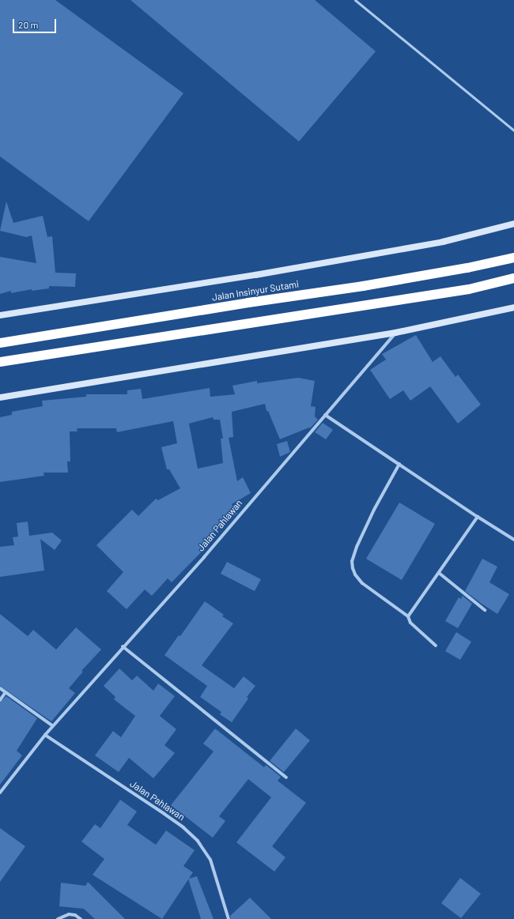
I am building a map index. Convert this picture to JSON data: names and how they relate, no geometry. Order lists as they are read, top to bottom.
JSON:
{
  "streets": {
    "highway": ["Jalan Insinyur Sutami"],
    "street": ["Jalan Pahlawan"]
  },
  "scale_bar": "20 m"
}
